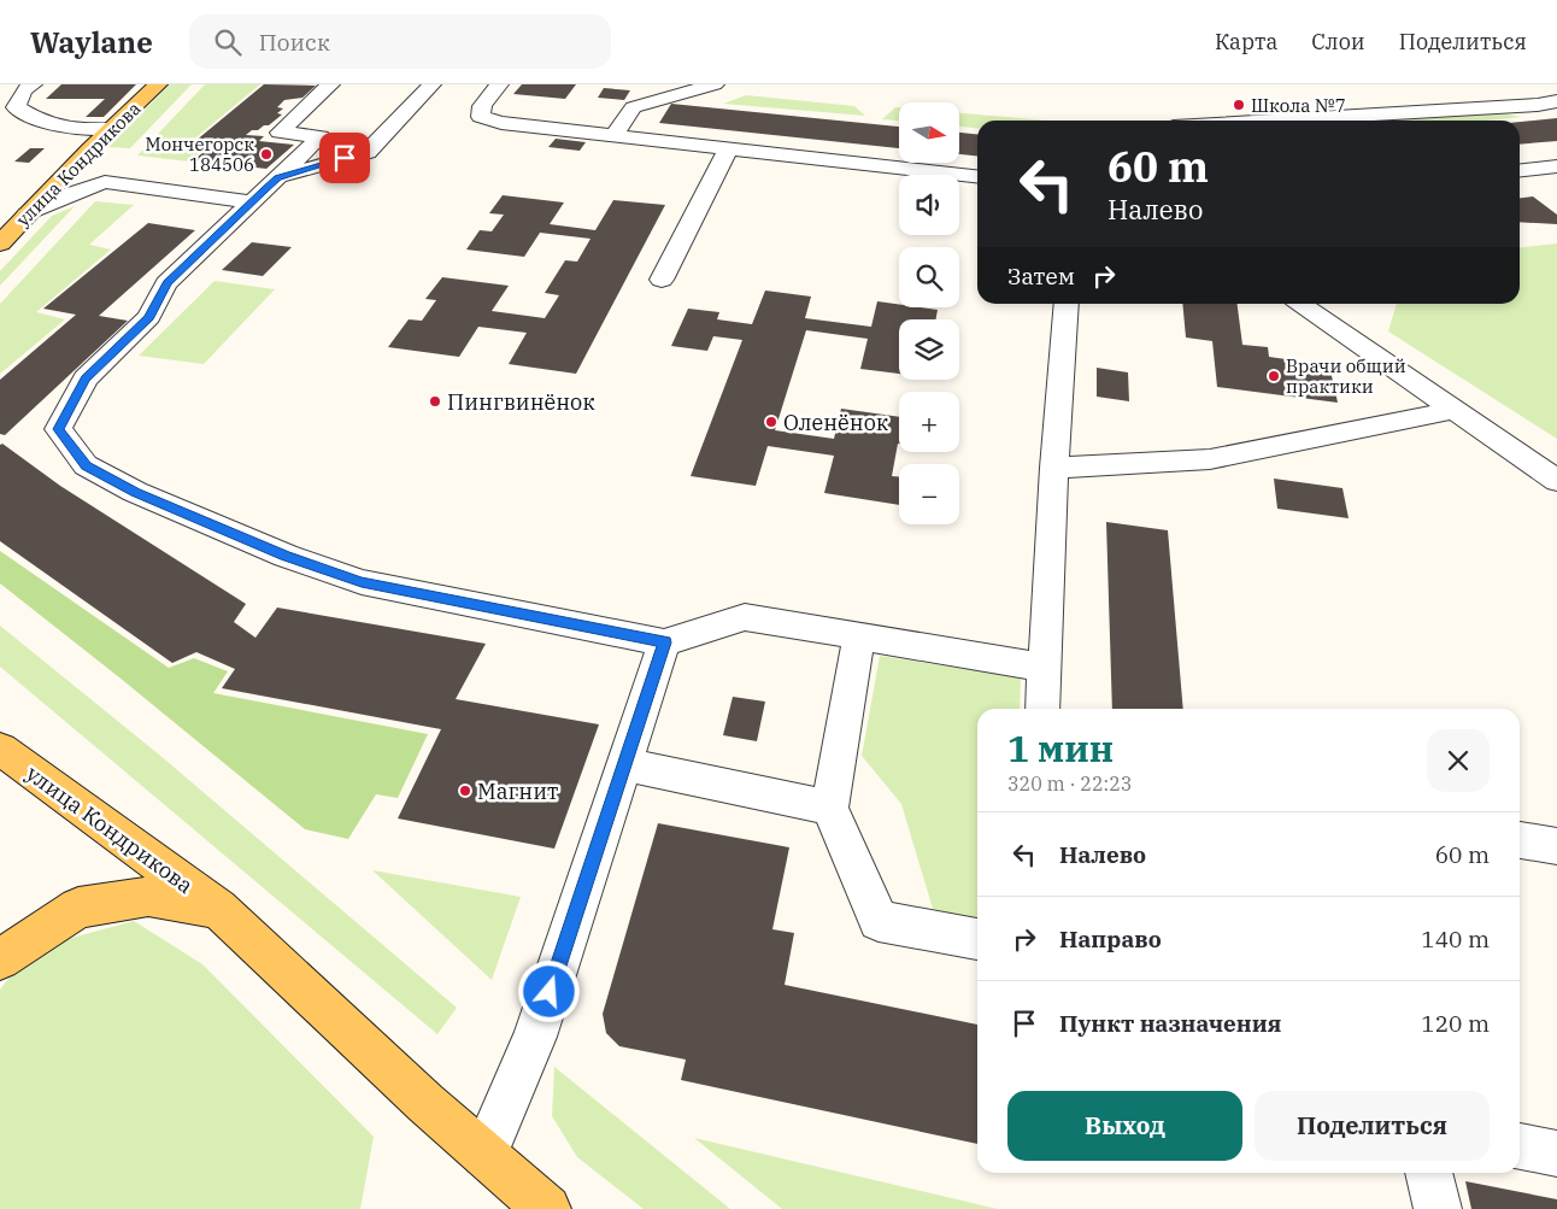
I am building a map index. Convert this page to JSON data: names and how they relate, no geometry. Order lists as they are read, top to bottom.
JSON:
{
  "streets": {
    "main road": ["улица Кондрикова"]
  },
  "places": [
    "Школа №7",
    "Мончегорск 184506",
    "Врачи общий практики",
    "Пингвинёнок",
    "Оленёнок",
    "Магнит"
  ],
  "north": "right",
  "page": {
    "header": "Waylane",
    "search": "Поиск",
    "nav": ["Карта", "Слои", "Поделиться"],
    "map_buttons": ["+", "−"],
    "turn": ["60 m", "Налево"],
    "then": "Затем",
    "heading": ["1 мин", "320 m · 22:23"],
    "list": [
      {
        "name": "Налево",
        "value": "60 m"
      },
      {
        "name": "Направо",
        "value": "140 m"
      },
      {
        "name": "Пункт назначения",
        "value": "120 m"
      }
    ],
    "buttons": ["Выход", "Поделиться"]
  }
}
